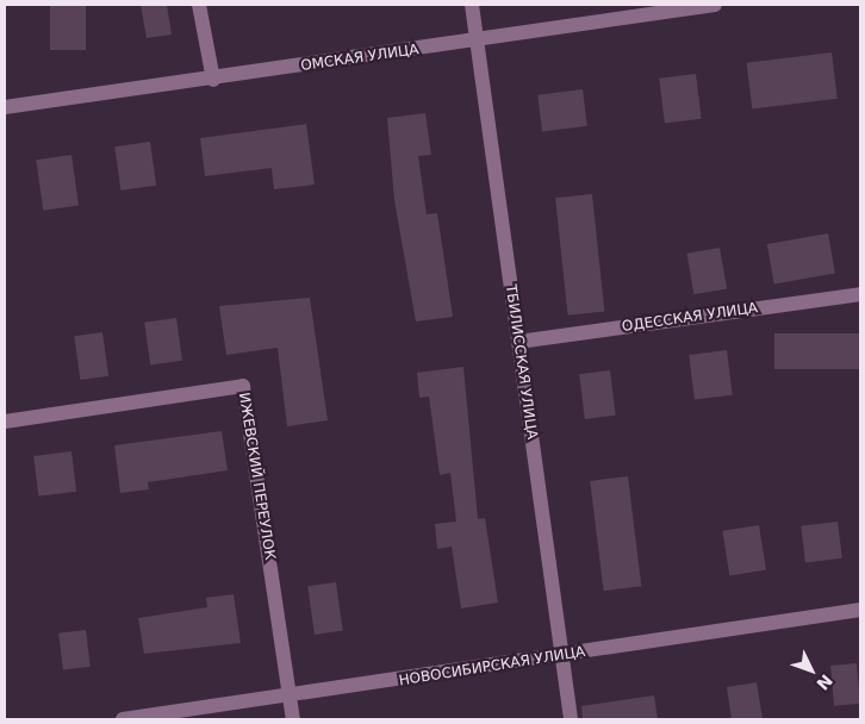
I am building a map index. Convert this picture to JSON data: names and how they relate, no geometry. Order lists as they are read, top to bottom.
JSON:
{
  "streets": {
    "street": [
      "ОМСКАЯ УЛИЦА",
      "ОДЕССКАЯ УЛИЦА",
      "ТБИЛИССКАЯ УЛИЦА",
      "ИЖЕВСКИЙ ПЕРЕУЛОК",
      "НОВОСИБИРСКАЯ УЛИЦА"
    ]
  },
  "crossings": [
    ["ОМСКАЯ УЛИЦА", "ТБИЛИССКАЯ УЛИЦА"],
    ["ОДЕССКАЯ УЛИЦА", "ТБИЛИССКАЯ УЛИЦА"],
    ["ТБИЛИССКАЯ УЛИЦА", "НОВОСИБИРСКАЯ УЛИЦА"],
    ["ИЖЕВСКИЙ ПЕРЕУЛОК", "НОВОСИБИРСКАЯ УЛИЦА"]
  ],
  "north": "bottom right"
}
